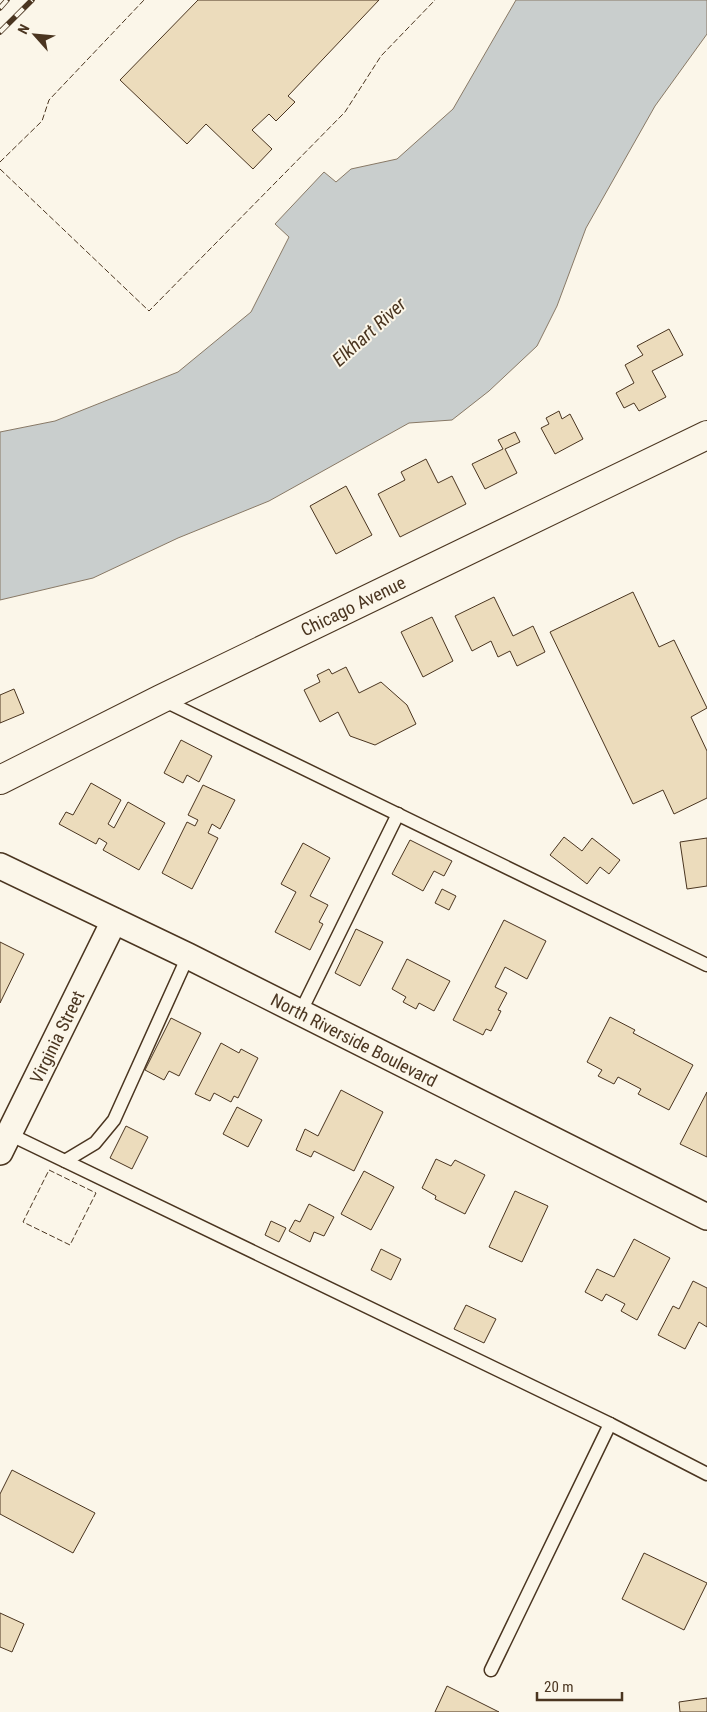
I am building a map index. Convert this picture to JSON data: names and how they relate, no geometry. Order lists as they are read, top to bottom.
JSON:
{
  "streets": {
    "street": ["Chicago Avenue", "Virginia Street", "North Riverside Boulevard"]
  },
  "crossings": [
    ["Virginia Street", "North Riverside Boulevard"]
  ],
  "water": ["Elkhart River"],
  "scale_bar": "20 m",
  "north": "top left"
}
